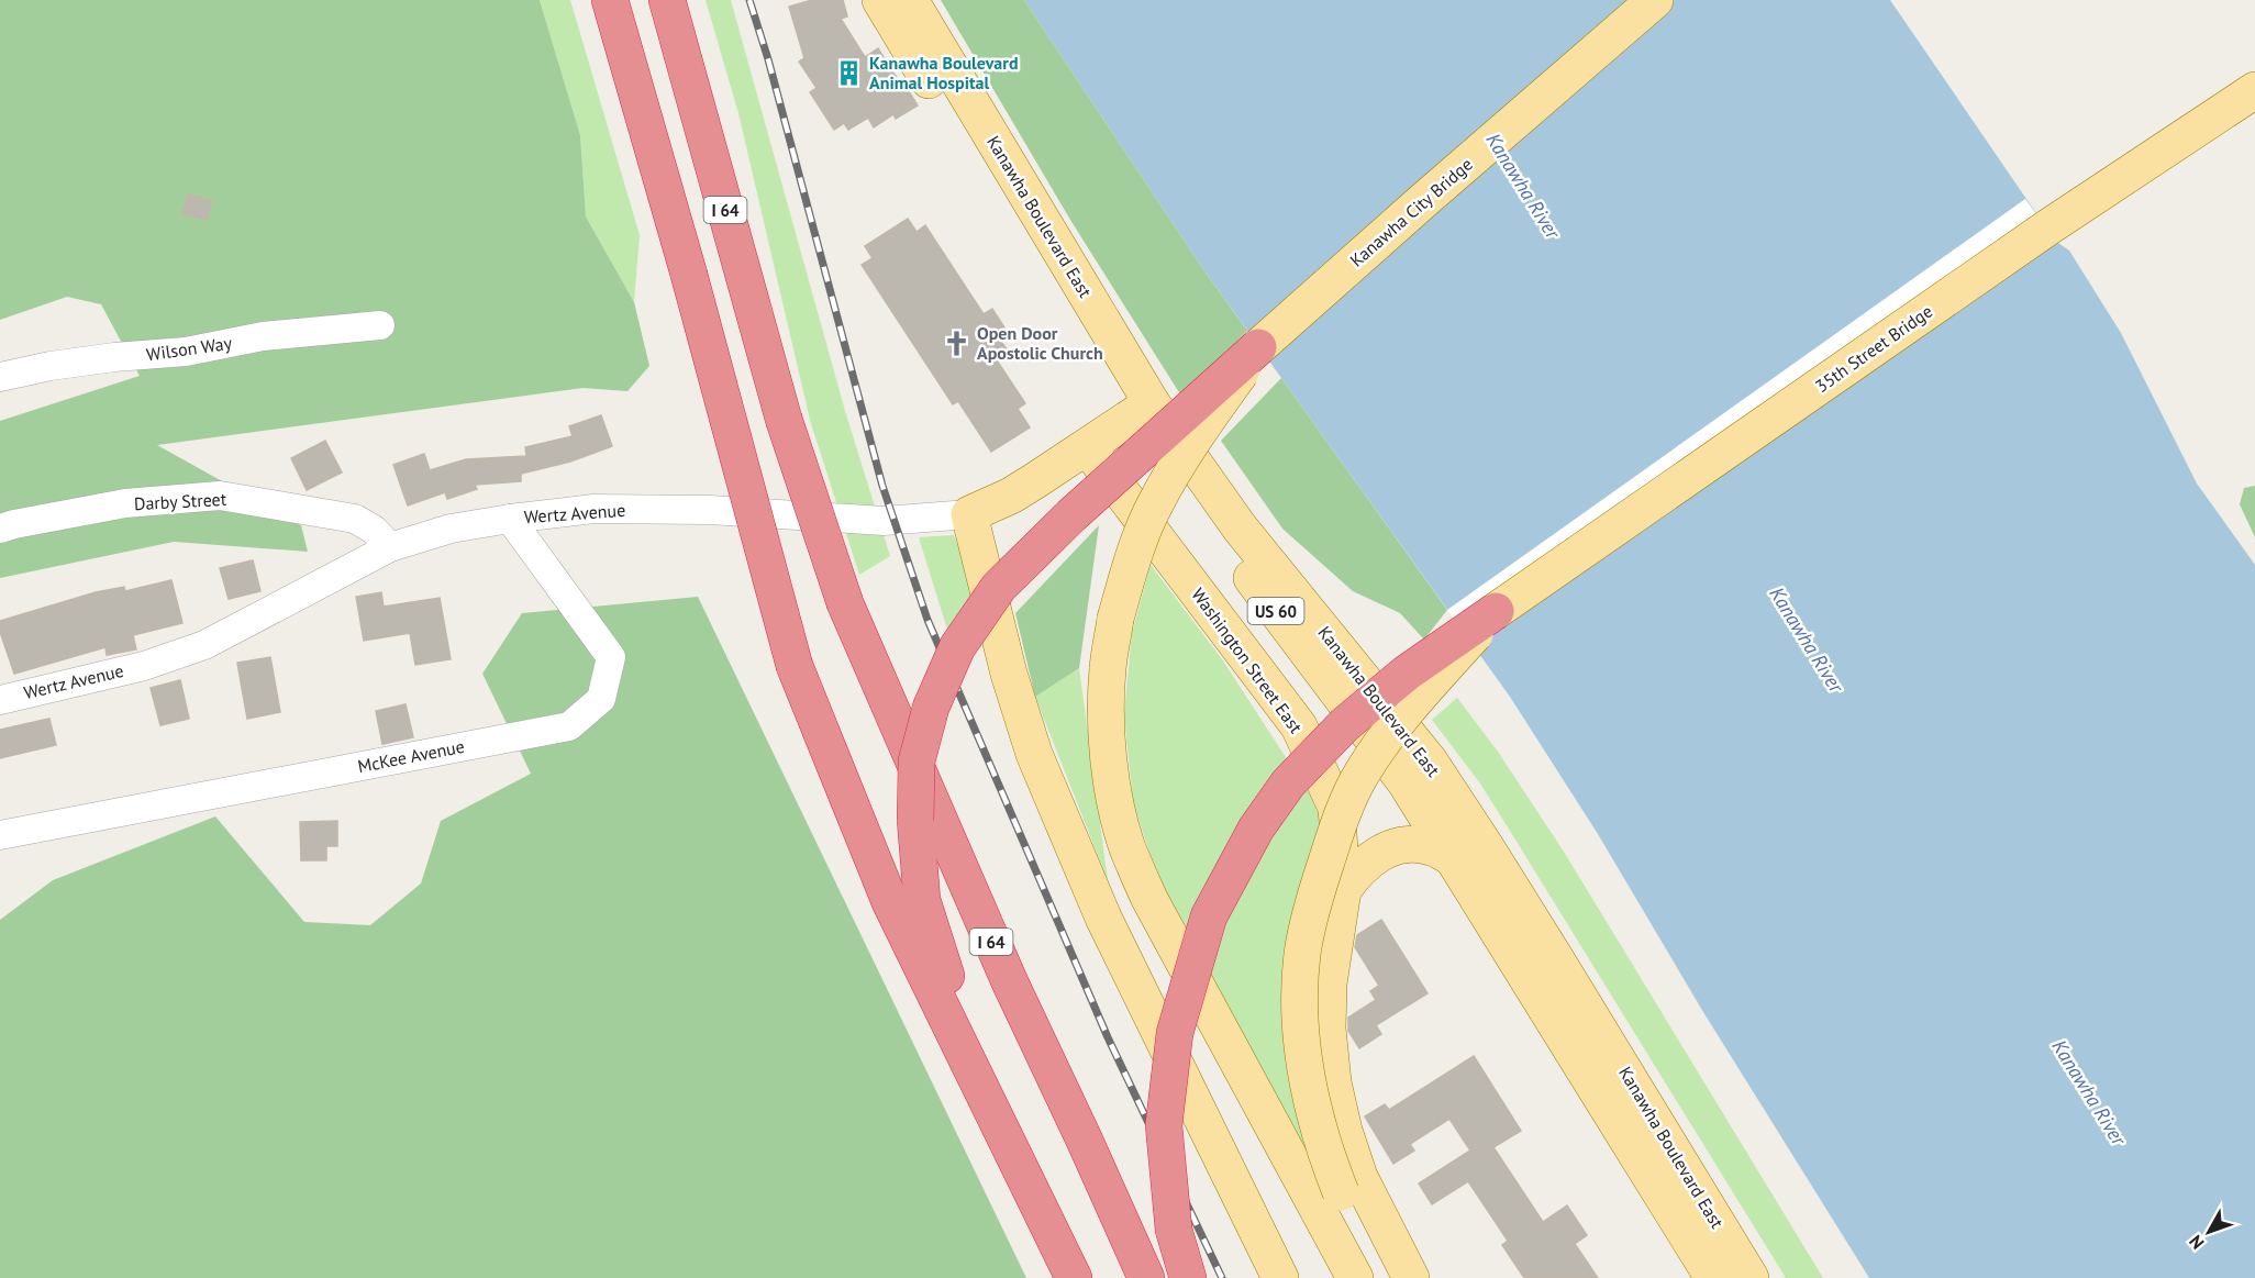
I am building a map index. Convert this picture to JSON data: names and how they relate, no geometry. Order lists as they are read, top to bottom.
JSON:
{
  "streets": {
    "highway": ["I 64"],
    "main road": [
      "Kanawha City Bridge",
      "Kanawha Boulevard East",
      "35th Street Bridge",
      "Wertz Avenue",
      "US 60",
      "Washington Street East"
    ],
    "street": ["Wilson Way", "Darby Street", "McKee Avenue"]
  },
  "crossings": [
    ["Kanawha Boulevard East", "Wertz Avenue"],
    ["Darby Street", "Wertz Avenue"],
    ["Wertz Avenue", "Washington Street East"],
    ["Wertz Avenue", "McKee Avenue"]
  ],
  "water": ["Kanawha River"],
  "places": {
    "building": ["Kanawha Boulevard Animal Hospital"],
    "church": ["Open Door Apostolic Church"]
  },
  "north": "bottom left"
}
